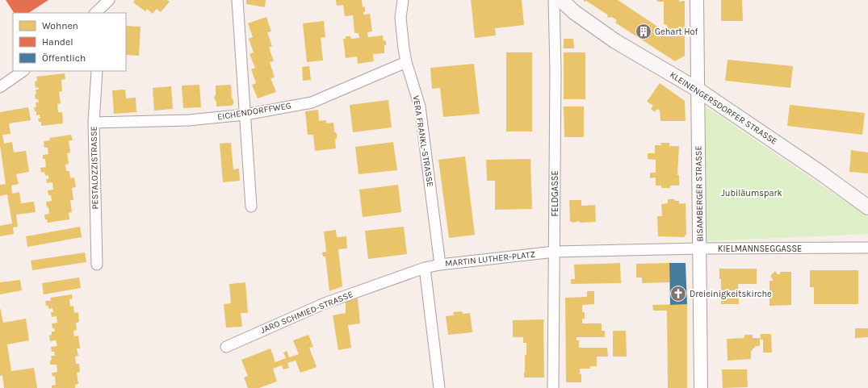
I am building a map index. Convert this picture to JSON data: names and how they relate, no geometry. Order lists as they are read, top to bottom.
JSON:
{
  "streets": {
    "main road": ["KLEINENGERSDORFER STRASSE"],
    "street": [
      "EICHENDORFFWEG",
      "VERA FRANKL-STRASSE",
      "PESTALOZZISTRASSE",
      "FELDGASSE",
      "BISAMBERGER STRASSE",
      "KIELMANNSEGGASSE",
      "MARTIN LUTHER-PLATZ",
      "JARO SCHMIED-STRASSE"
    ]
  },
  "crossings": [
    ["KLEINENGERSDORFER STRASSE", "BISAMBERGER STRASSE"],
    ["EICHENDORFFWEG", "VERA FRANKL-STRASSE"],
    ["EICHENDORFFWEG", "PESTALOZZISTRASSE"],
    ["VERA FRANKL-STRASSE", "MARTIN LUTHER-PLATZ"],
    ["FELDGASSE", "KIELMANNSEGGASSE"],
    ["FELDGASSE", "MARTIN LUTHER-PLATZ"],
    ["BISAMBERGER STRASSE", "KIELMANNSEGGASSE"],
    ["KIELMANNSEGGASSE", "MARTIN LUTHER-PLATZ"],
    ["MARTIN LUTHER-PLATZ", "JARO SCHMIED-STRASSE"]
  ],
  "parks": ["Jubiläumspark"],
  "places": {
    "building": ["Gehart Hof"],
    "church": ["Dreieinigkeitskirche"]
  },
  "legend": ["Wohnen", "Handel", "Öffentlich"]
}
